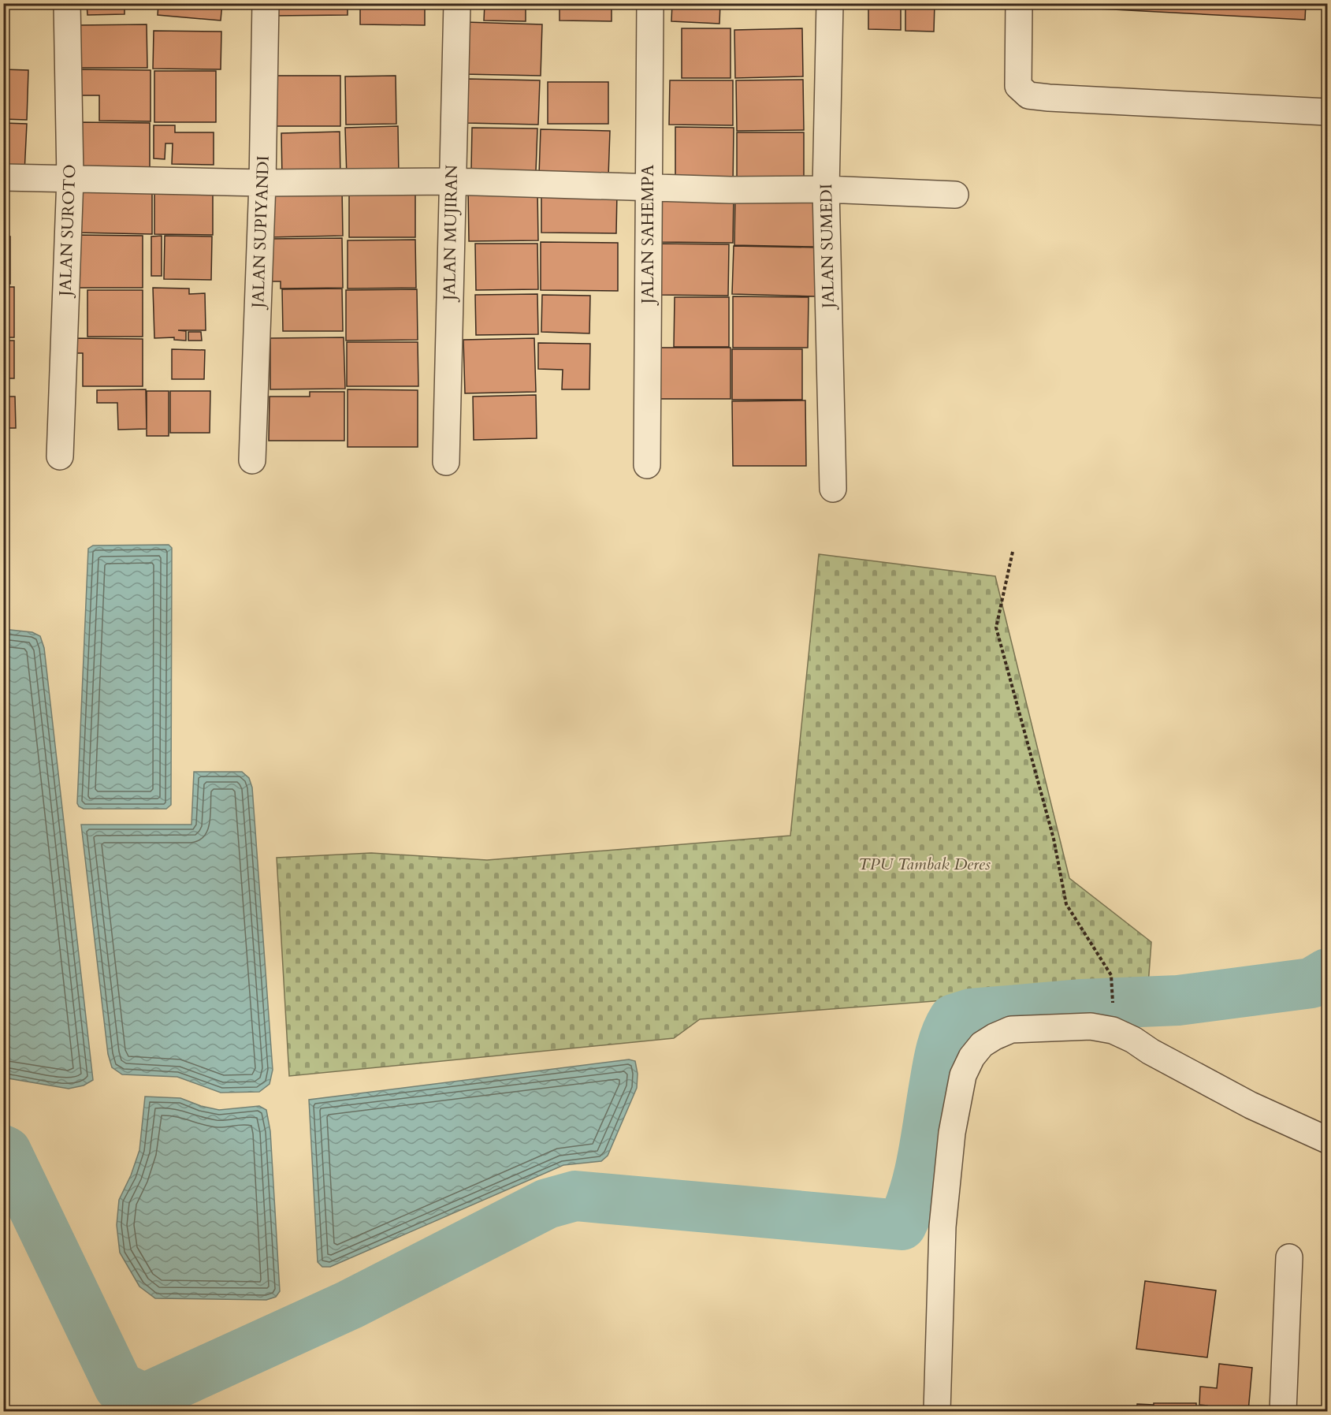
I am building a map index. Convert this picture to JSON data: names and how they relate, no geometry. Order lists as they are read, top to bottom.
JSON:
{
  "streets": {
    "street": [
      "JALAN SUROTO",
      "JALAN SUPIYANDI",
      "JALAN MUJIRAN",
      "JALAN SAHEMPA",
      "JALAN SUMEDI"
    ]
  },
  "parks": ["TPU Tambak Deres"]
}
